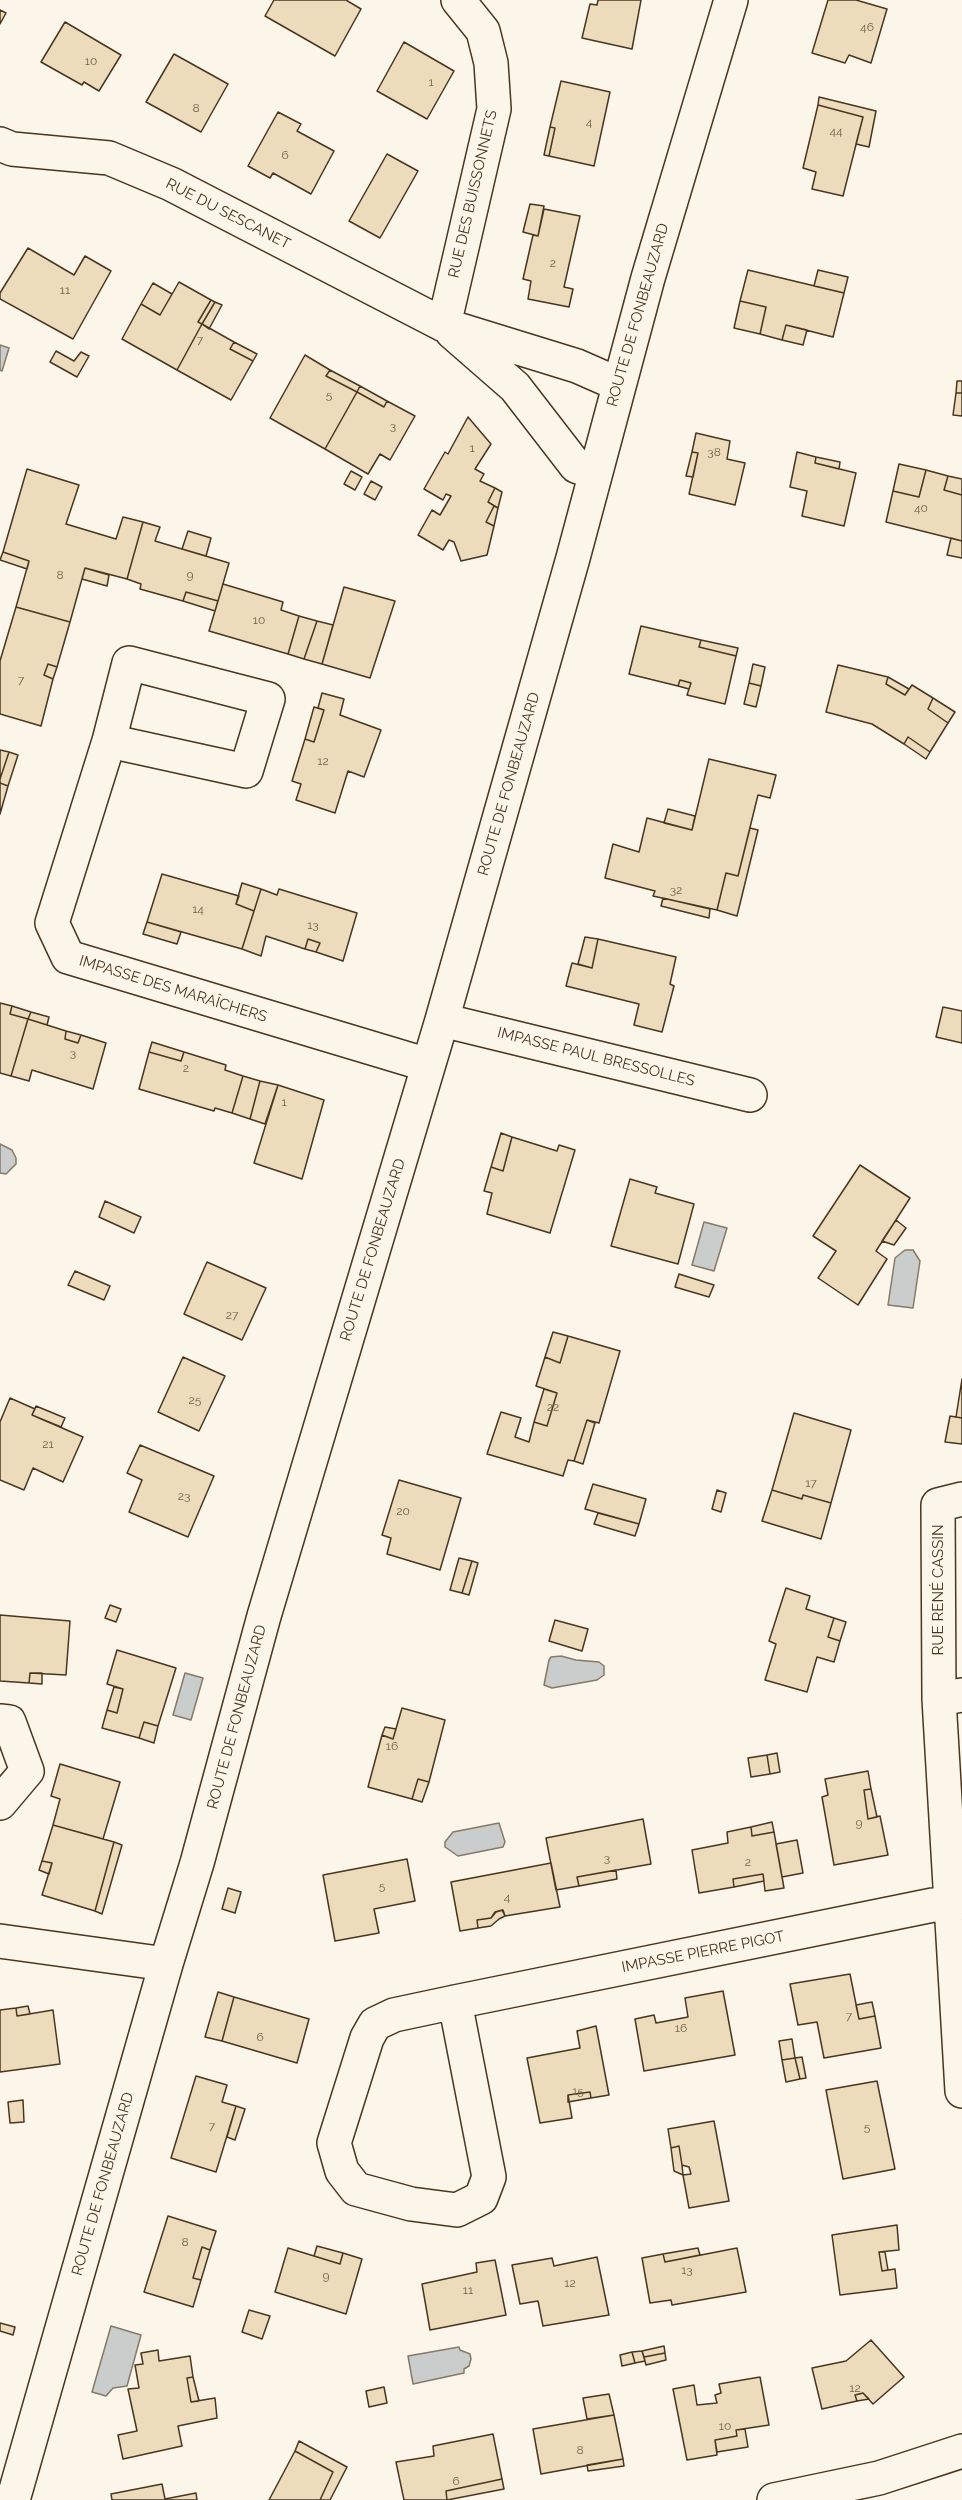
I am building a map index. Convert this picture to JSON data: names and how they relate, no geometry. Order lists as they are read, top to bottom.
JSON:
{
  "streets": {
    "street": [
      "RUE DES BUISSONNETS",
      "RUE DU SESCANET",
      "ROUTE DE FONBEAUZARD",
      "IMPASSE DES MARAÎCHERS",
      "IMPASSE PAUL BRESSOLLES",
      "RUE RENÉ CASSIN",
      "IMPASSE PIERRE PIGOT"
    ]
  },
  "crossings": [
    ["RUE DES BUISSONNETS", "RUE DU SESCANET"],
    ["RUE DU SESCANET", "ROUTE DE FONBEAUZARD"],
    ["ROUTE DE FONBEAUZARD", "IMPASSE DES MARAÎCHERS"],
    ["ROUTE DE FONBEAUZARD", "IMPASSE PAUL BRESSOLLES"]
  ],
  "house_numbers": [
    "46",
    "10",
    "1",
    "8",
    "4",
    "44",
    "6",
    "2",
    "11",
    "7",
    "5",
    "3",
    "1",
    "38",
    "40",
    "8",
    "9",
    "10",
    "7",
    "12",
    "32",
    "14",
    "13",
    "3",
    "2",
    "1",
    "27",
    "25",
    "22",
    "21",
    "17",
    "23",
    "20",
    "16",
    "9",
    "3",
    "2",
    "5",
    "4",
    "7",
    "16",
    "6",
    "15",
    "7",
    "5",
    "8",
    "13",
    "9",
    "12",
    "11",
    "12",
    "10",
    "8",
    "6"
  ]
}
